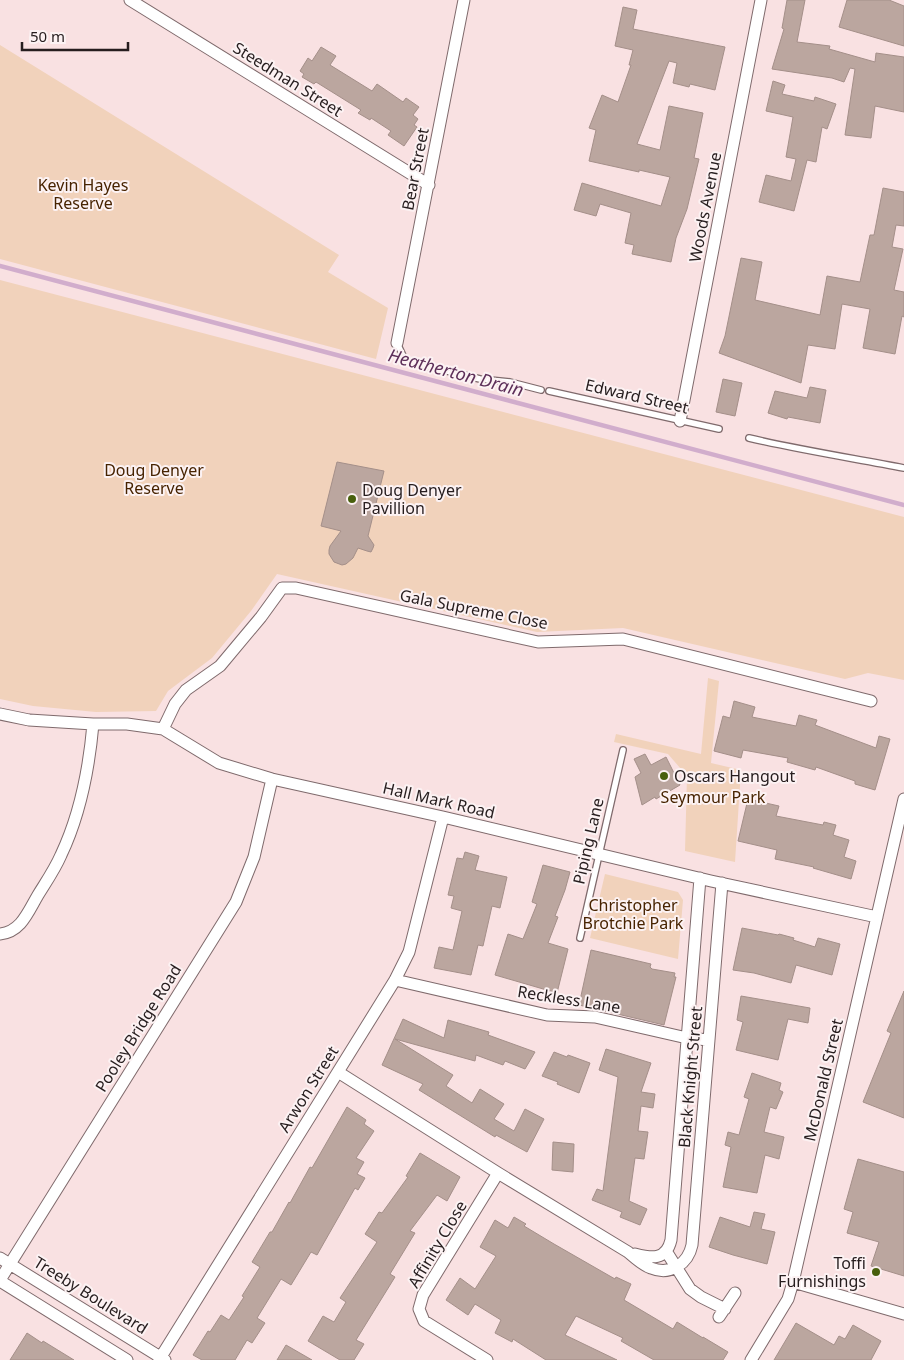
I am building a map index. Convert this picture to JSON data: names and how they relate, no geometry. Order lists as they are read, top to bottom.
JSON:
{
  "streets": {
    "street": [
      "Steedman Street",
      "Bear Street",
      "Woods Avenue",
      "Gala Supreme Close",
      "Hall Mark Road",
      "Reckless Lane",
      "Pooley Bridge Road",
      "Black Knight Street",
      "McDonald Street",
      "Arwon Street",
      "Affinity Close",
      "Treeby Boulevard"
    ],
    "lane": ["Edward Street", "Piping Lane"]
  },
  "crossings": [
    ["Steedman Street", "Bear Street"],
    ["Woods Avenue", "Edward Street"],
    ["Gala Supreme Close", "Hall Mark Road"],
    ["Hall Mark Road", "Piping Lane"],
    ["Hall Mark Road", "Pooley Bridge Road"],
    ["Hall Mark Road", "Black Knight Street"],
    ["Hall Mark Road", "McDonald Street"],
    ["Hall Mark Road", "Arwon Street"],
    ["Reckless Lane", "Black Knight Street"],
    ["Reckless Lane", "Arwon Street"],
    ["Pooley Bridge Road", "Treeby Boulevard"],
    ["Arwon Street", "Treeby Boulevard"]
  ],
  "water": ["Heatherton Drain"],
  "parks": [
    "Kevin Hayes Reserve",
    "Doug Denyer Reserve",
    "Seymour Park",
    "Christopher Brotchie Park"
  ],
  "places": ["Doug Denyer Pavillion", "Oscars Hangout", "Toffi Furnishings"],
  "scale_bar": "50 m"
}
